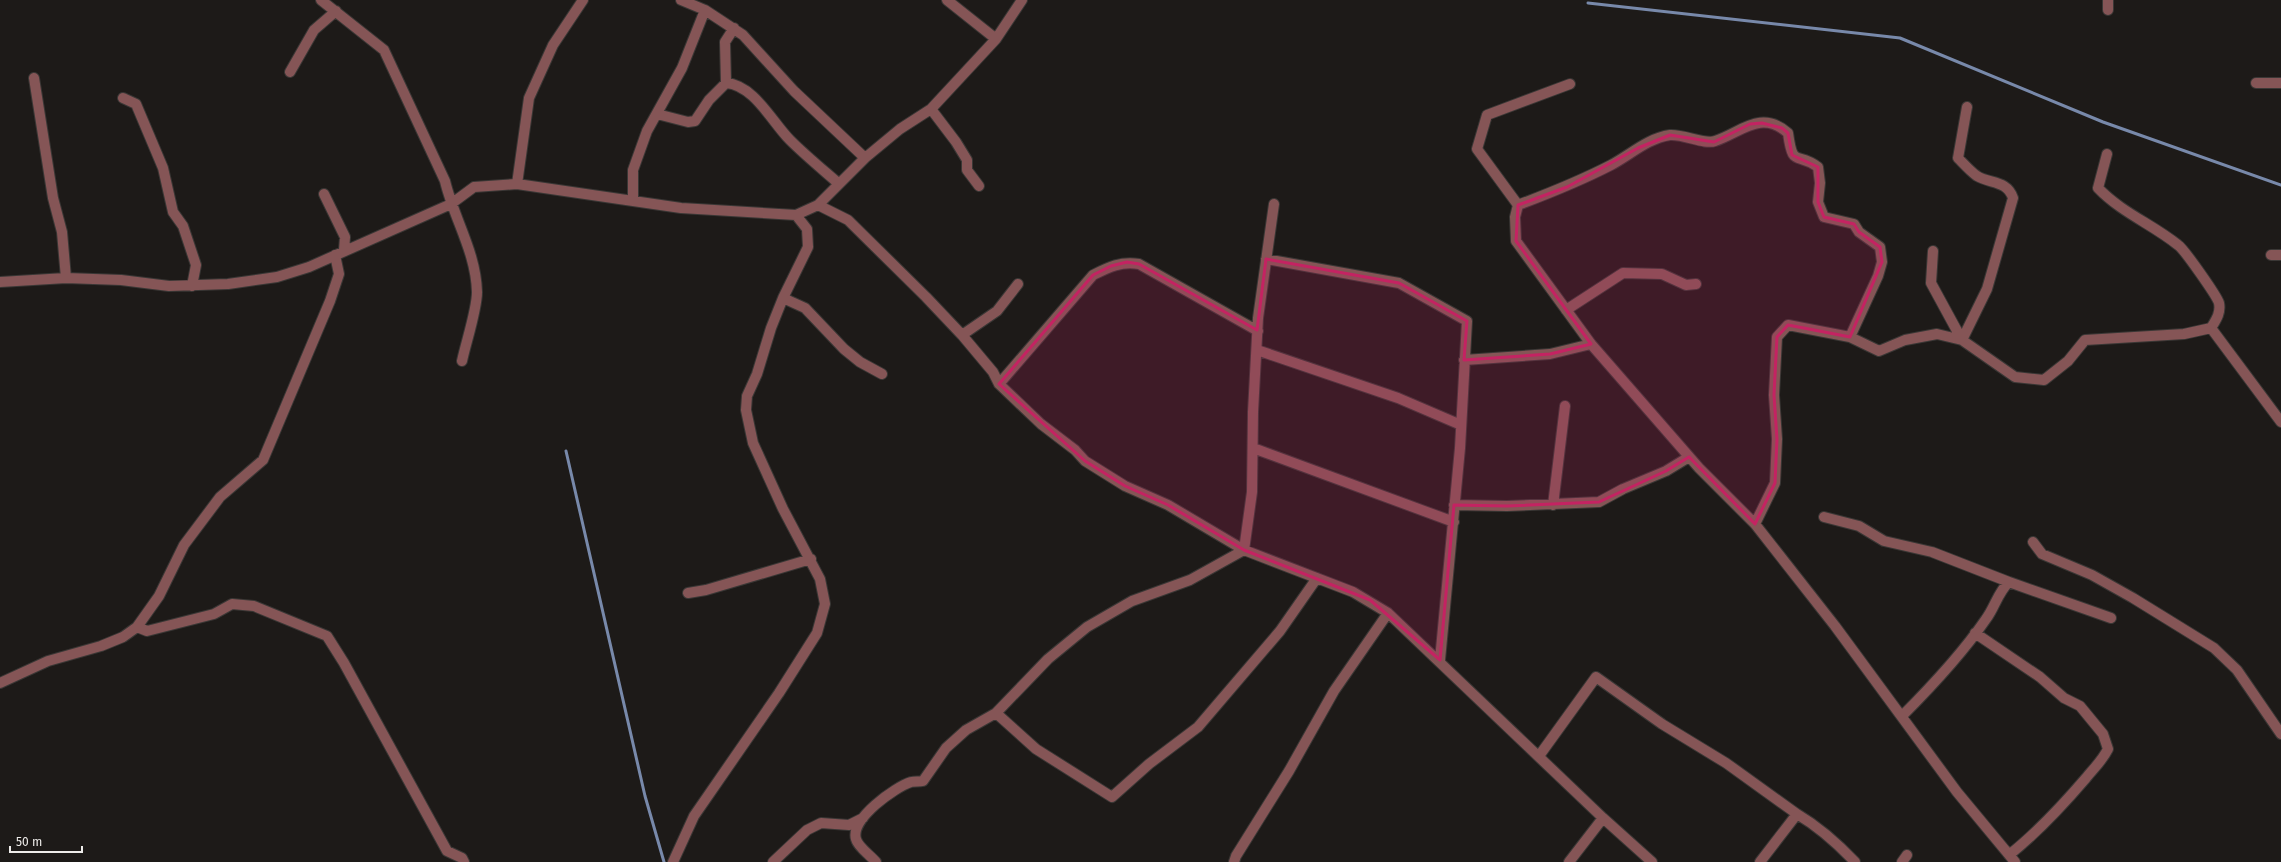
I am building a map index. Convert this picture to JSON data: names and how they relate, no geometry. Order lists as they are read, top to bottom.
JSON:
{
  "scale_bar": "50 m"
}
